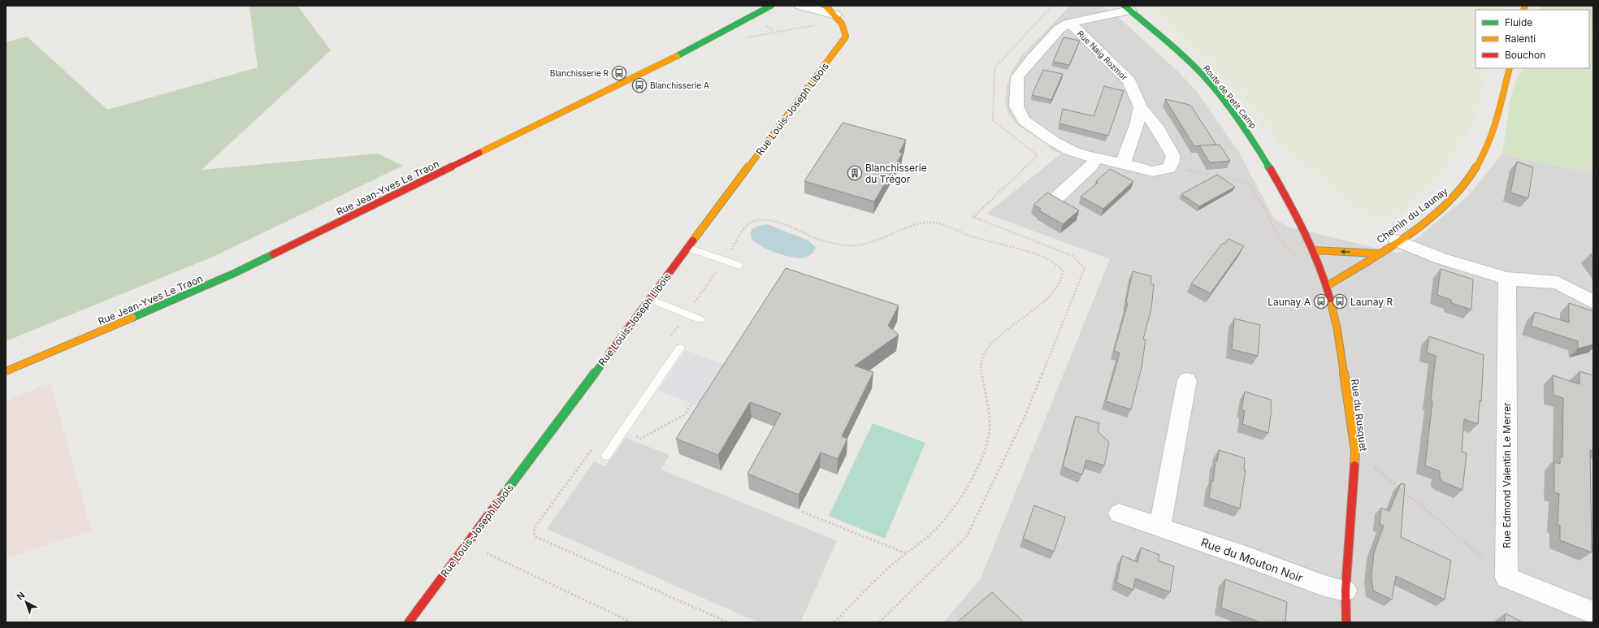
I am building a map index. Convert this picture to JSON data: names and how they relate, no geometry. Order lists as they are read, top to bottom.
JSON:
{
  "streets": {
    "street": [
      "Rue Naig Rozmor",
      "Route de Petit Camp",
      "Rue Louis-Joseph Libois",
      "Rue Jean-Yves Le Traon",
      "Chemin du Launay",
      "Rue du Rusquet",
      "Rue Edmond Valentin Le Merrer",
      "Rue du Mouton Noir"
    ]
  },
  "crossings": [
    ["Rue Naig Rozmor", "Route de Petit Camp"],
    ["Route de Petit Camp", "Rue du Rusquet"],
    ["Chemin du Launay", "Rue du Rusquet"],
    ["Rue du Rusquet", "Rue du Mouton Noir"]
  ],
  "places": {
    "bus stop": [
      "Blanchisserie R",
      "Blanchisserie A",
      "Launay A",
      "Launay R"
    ],
    "building": ["Blanchisserie du Trégor"]
  },
  "legend": ["Fluide", "Ralenti", "Bouchon"],
  "north": "top left"
}
